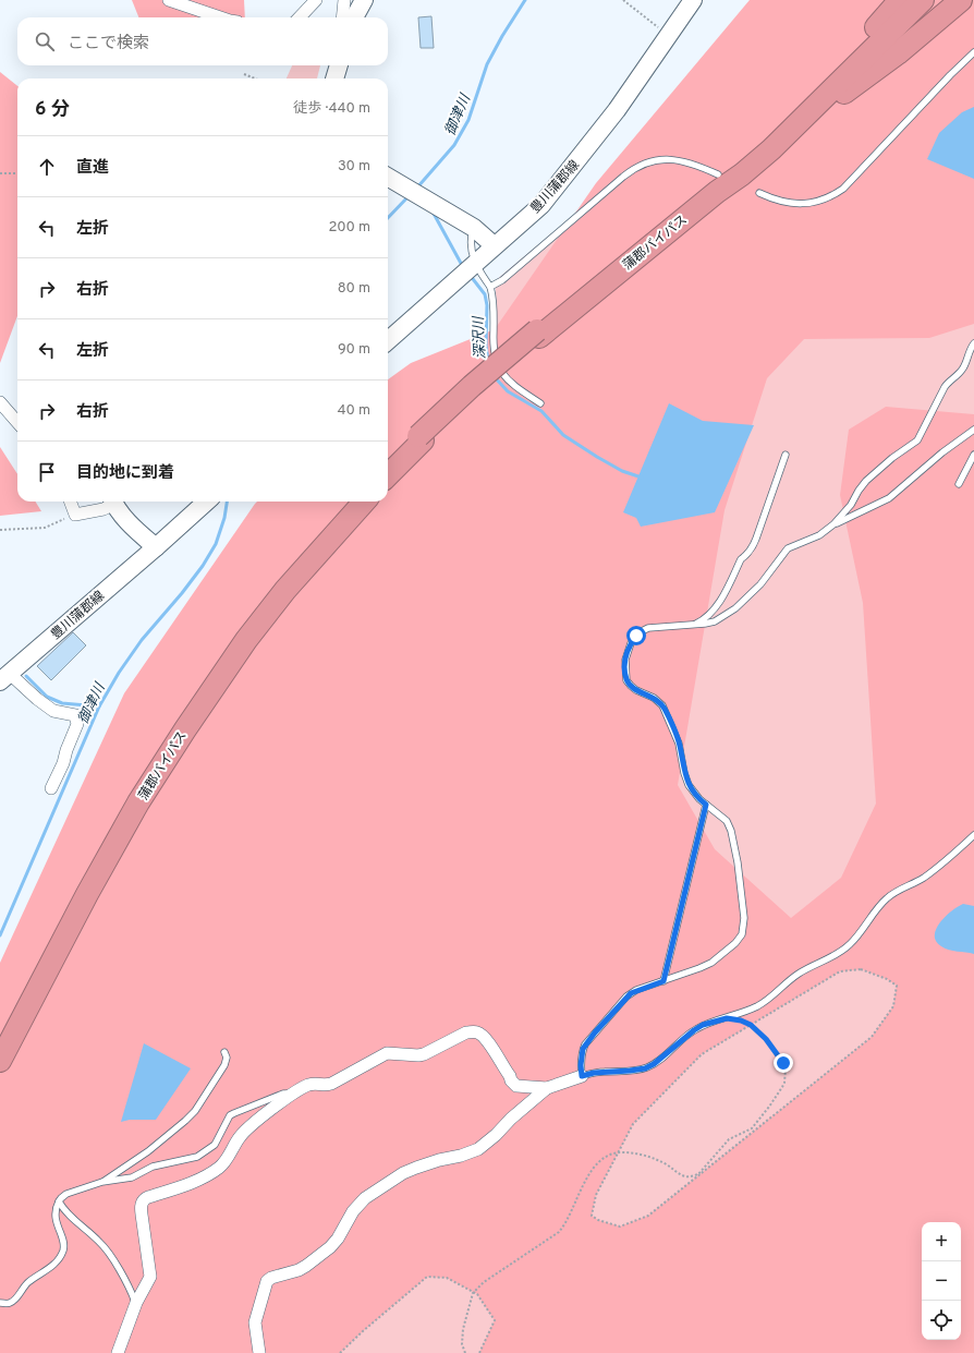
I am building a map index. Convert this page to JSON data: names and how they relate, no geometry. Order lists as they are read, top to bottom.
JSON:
{
  "streets": {
    "highway": ["蒲郡バイパス"],
    "main road": ["豊川蒲郡線"]
  },
  "water": ["御津川", "深沢川"],
  "page": {
    "search": "ここで検索",
    "heading": ["6 分", "徒歩 · 440 m"],
    "list": [
      ["直進", "30 m"],
      ["左折", "200 m"],
      ["右折", "80 m"],
      ["左折", "90 m"],
      ["右折", "40 m"],
      "目的地に到着"
    ],
    "map_buttons": ["+", "−"]
  }
}
